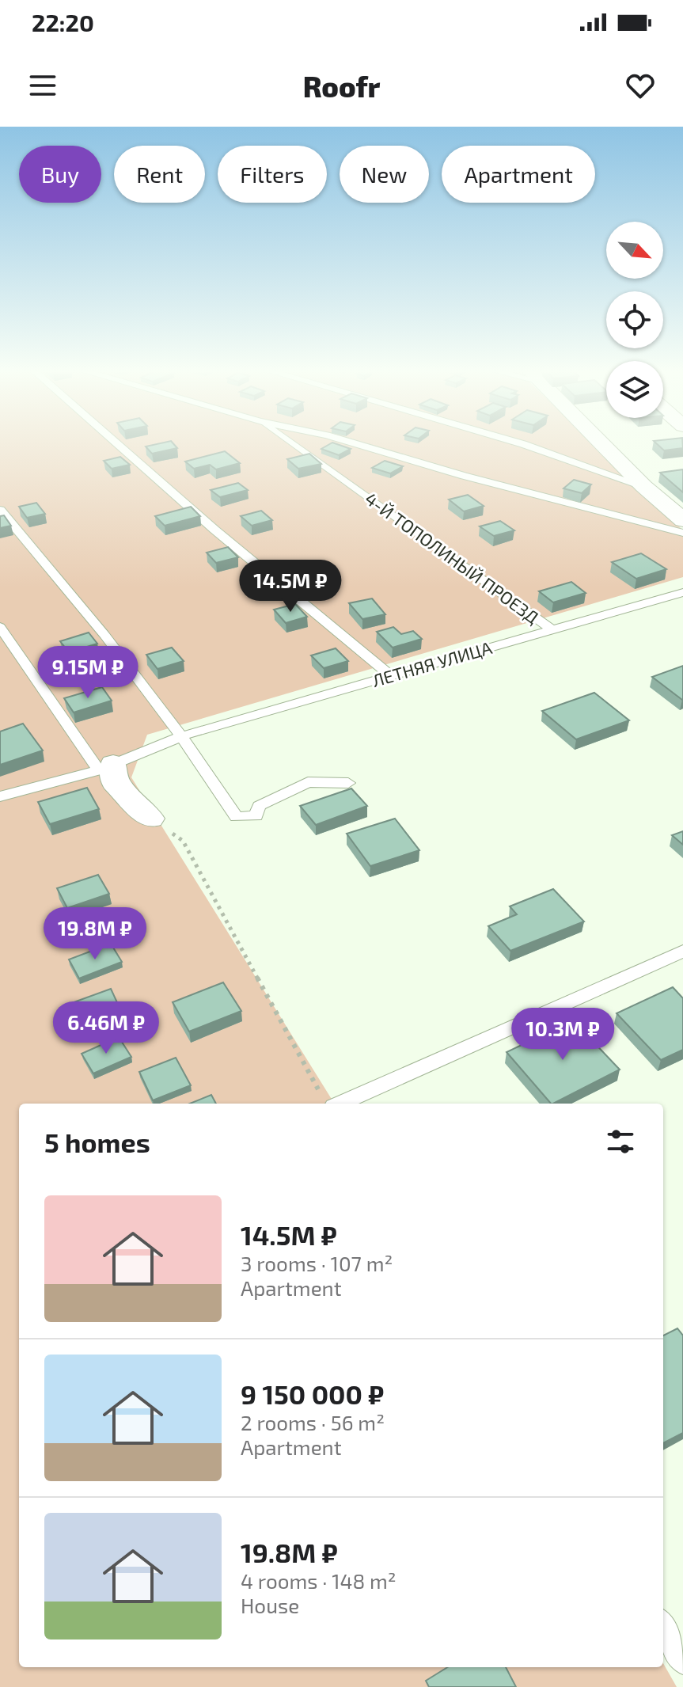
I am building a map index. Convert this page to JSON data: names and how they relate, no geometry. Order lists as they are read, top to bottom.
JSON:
{
  "streets": {
    "lane": ["4-Й ТОПОЛИНЫЙ ПРОЕЗД", "ЛЕТНЯЯ УЛИЦА"]
  },
  "crossings": [
    ["4-Й ТОПОЛИНЫЙ ПРОЕЗД", "ЛЕТНЯЯ УЛИЦА"]
  ],
  "north": "bottom right",
  "page": {
    "status": "22:20",
    "header": "Roofr",
    "chip": [
      "Buy",
      "Rent",
      "Filters",
      "New",
      "Apartment"
    ],
    "price": [
      "14.5M ₽",
      "9.15M ₽",
      "19.8M ₽",
      "6.46M ₽",
      "10.3M ₽"
    ],
    "heading": "5 homes",
    "list": [
      {
        "name": "14.5M ₽",
        "note": "3 rooms · 107 m² · Apartment"
      },
      {
        "name": "9 150 000 ₽",
        "note": "2 rooms · 56 m² · Apartment"
      },
      {
        "name": "19.8M ₽",
        "note": "4 rooms · 148 m² · House"
      }
    ]
  }
}
